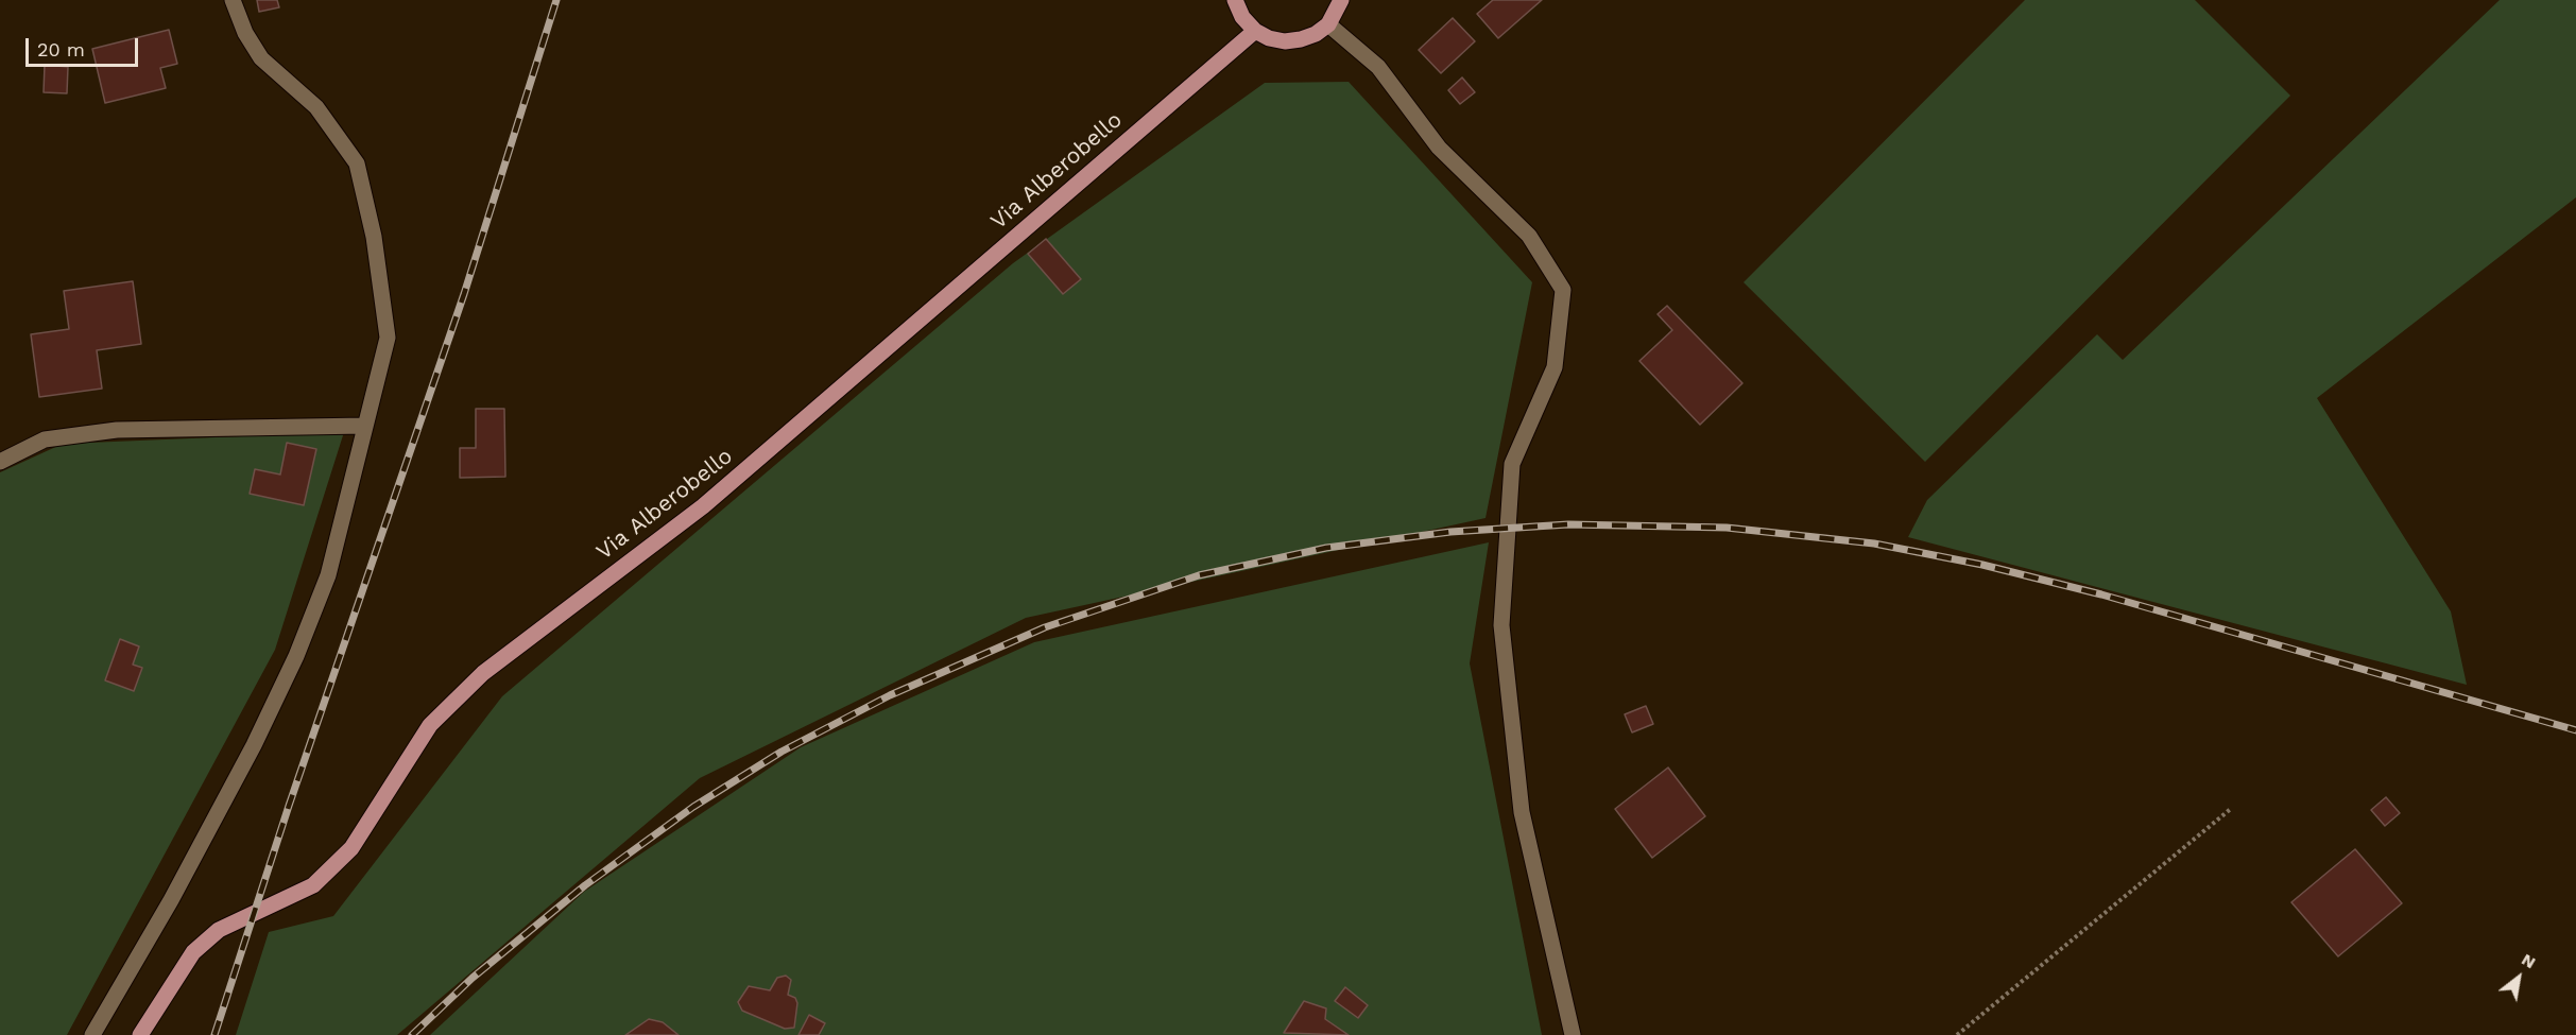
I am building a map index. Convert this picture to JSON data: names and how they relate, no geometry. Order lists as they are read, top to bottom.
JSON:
{
  "streets": {
    "main road": ["Via Alberobello"]
  },
  "scale_bar": "20 m",
  "north": "top right"
}
